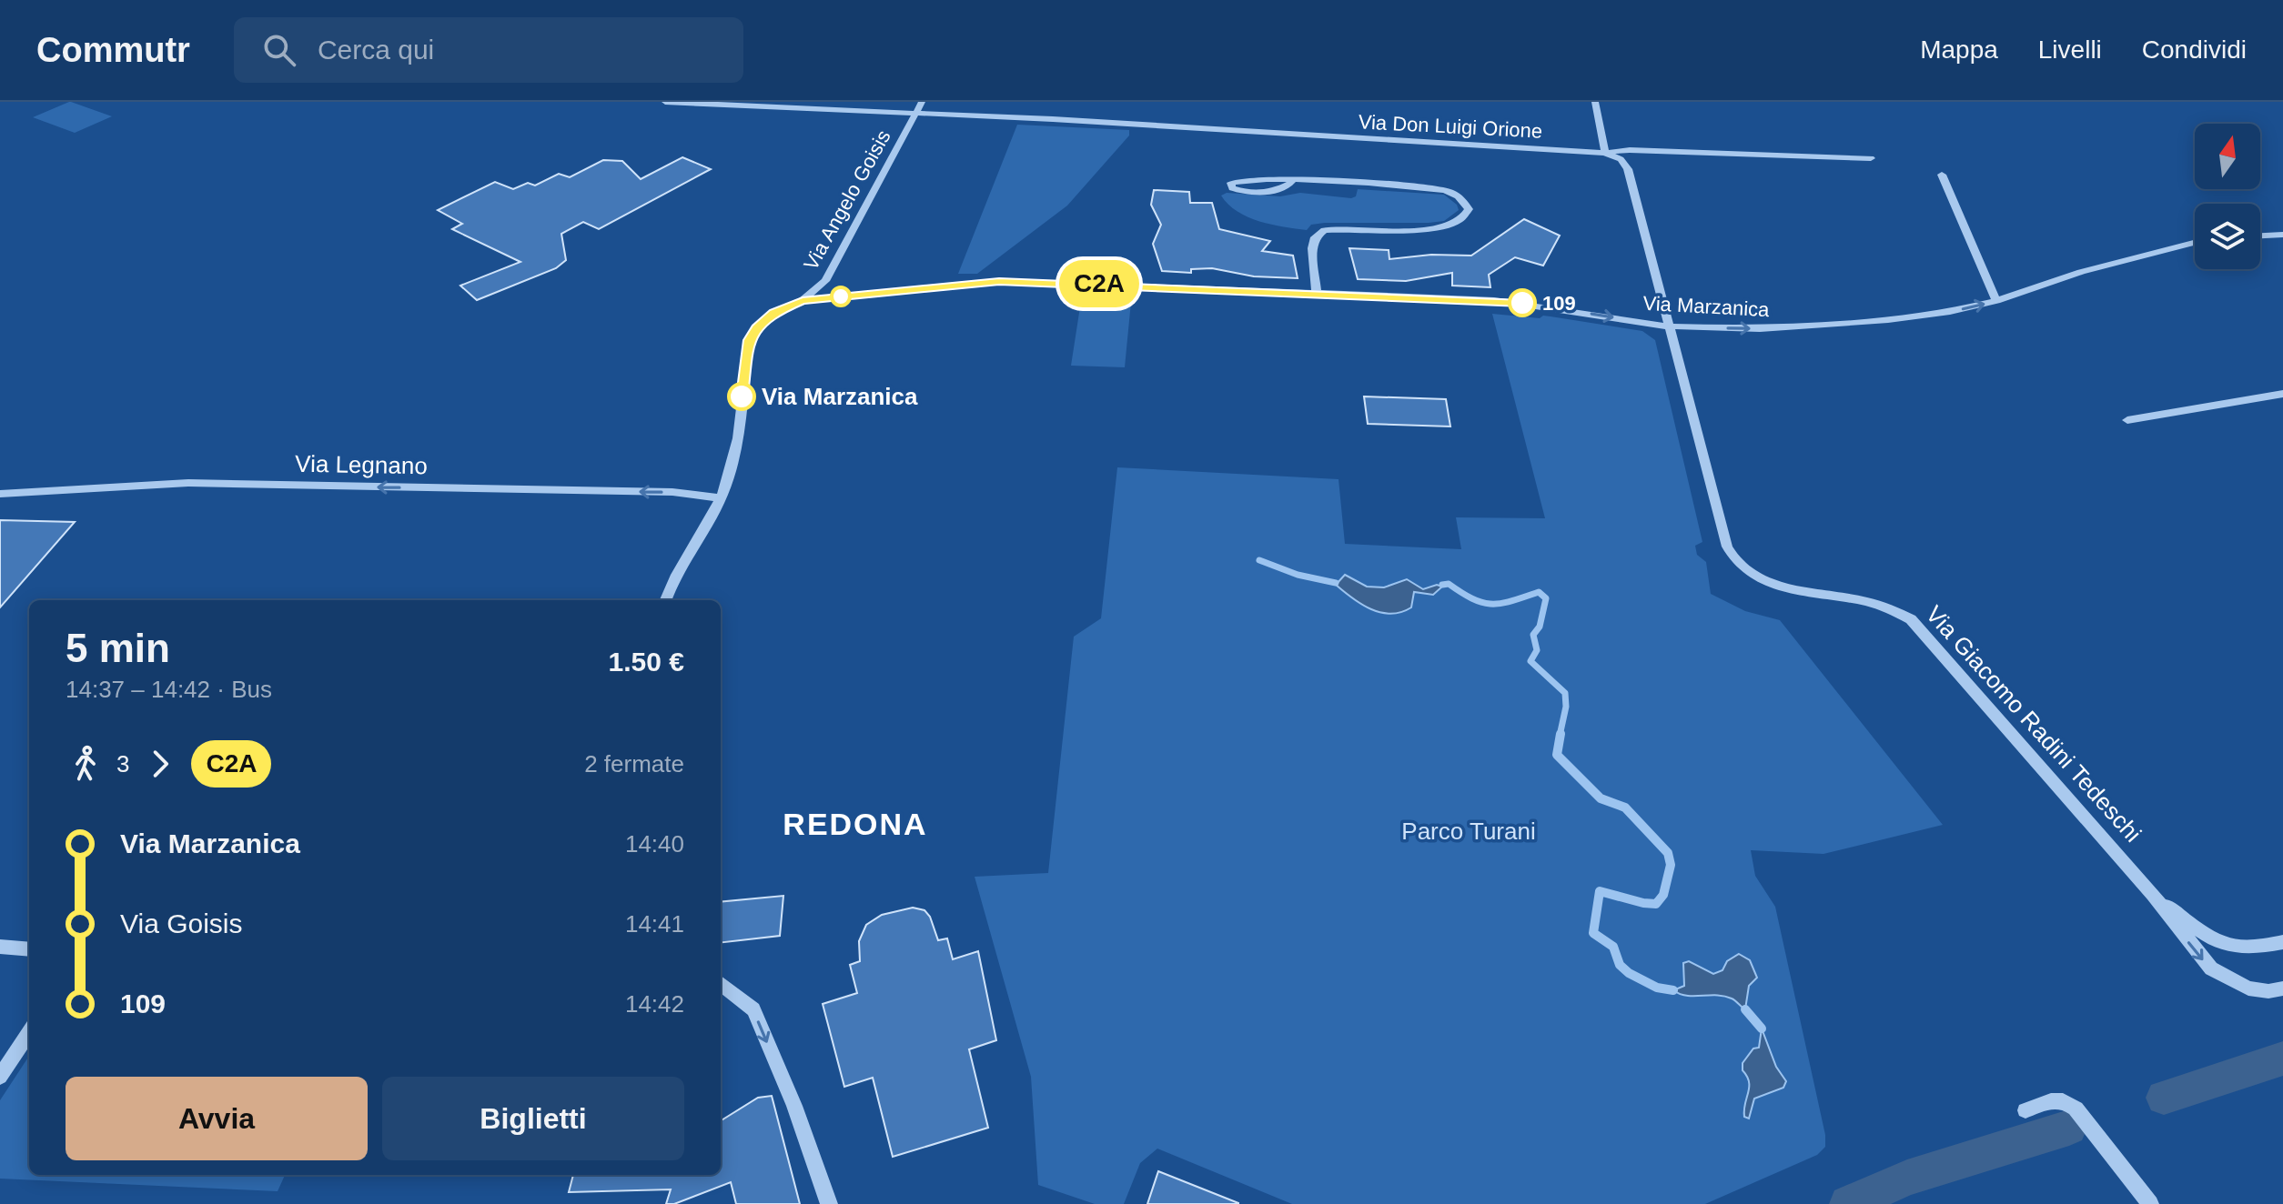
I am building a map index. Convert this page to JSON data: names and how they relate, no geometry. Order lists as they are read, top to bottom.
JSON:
{
  "streets": {
    "street": [
      "Via Don Luigi Orione",
      "Via Angelo Goisis",
      "Via Marzanica",
      "Via Legnano",
      "Via Giacomo Radini Tedeschi"
    ]
  },
  "crossings": [
    ["Via Don Luigi Orione", "Via Angelo Goisis"],
    ["Via Angelo Goisis", "Via Marzanica"],
    ["Via Marzanica", "Via Giacomo Radini Tedeschi"]
  ],
  "one_way": ["Via Marzanica", "Via Legnano"],
  "districts": ["REDONA"],
  "parks": ["Parco Turani"],
  "places": ["109", "Via Marzanica"],
  "lines": ["bus line C2A"],
  "north": "top",
  "page": {
    "header": "Commutr",
    "search": "Cerca qui",
    "nav": ["Mappa", "Livelli", "Condividi"],
    "on_map": "C2A",
    "heading": ["5 min", "14:37 – 14:42 · Bus", "1.50 €"],
    "legs": ["3", "C2A", "2 fermate"],
    "list": [
      {
        "name": "Via Marzanica",
        "value": "14:40"
      },
      {
        "name": "Via Goisis",
        "value": "14:41"
      },
      {
        "name": "109",
        "value": "14:42"
      }
    ],
    "buttons": ["Avvia", "Biglietti"]
  }
}
